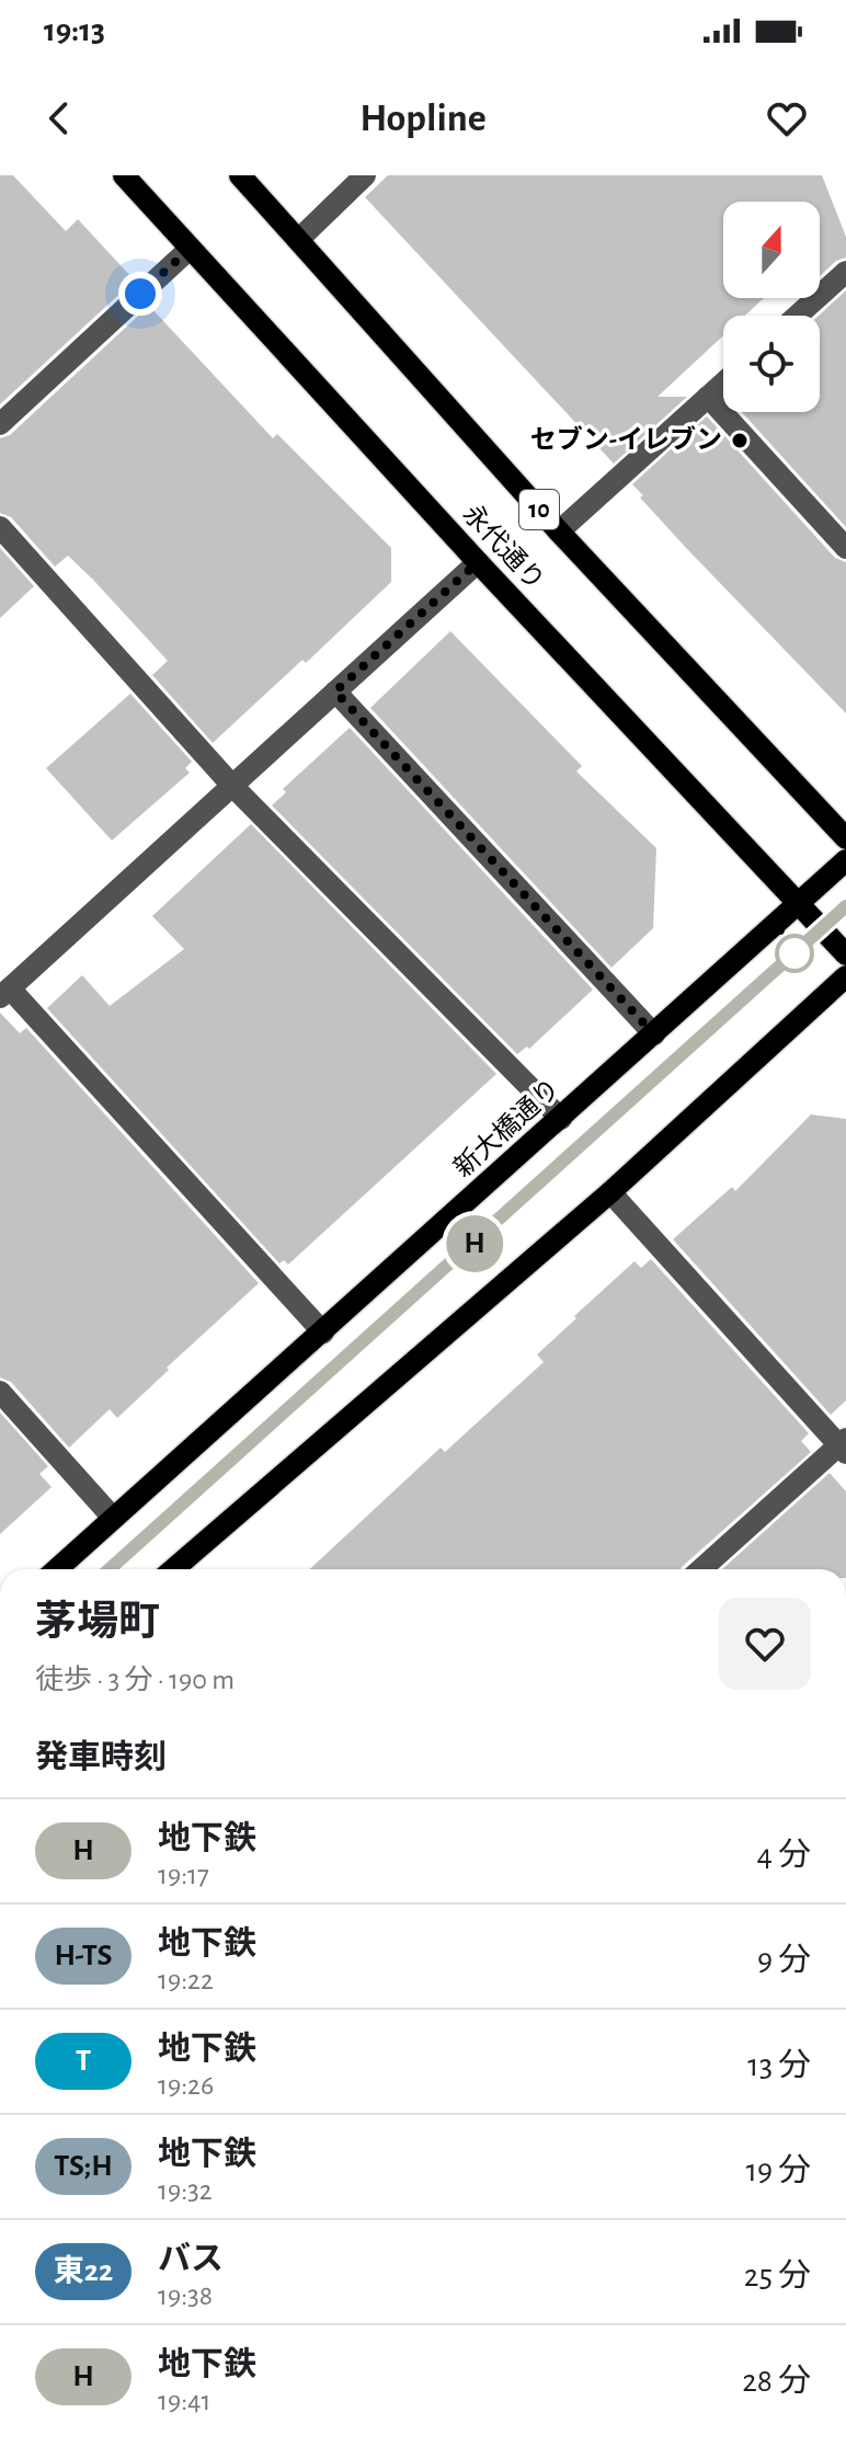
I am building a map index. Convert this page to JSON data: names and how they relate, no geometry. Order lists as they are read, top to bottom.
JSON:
{
  "streets": {
    "main road": ["10", "永代通り", "新大橋通り"]
  },
  "crossings": [
    ["永代通り", "新大橋通り"]
  ],
  "places": ["セブン-イレブン"],
  "lines": ["metro line H"],
  "north": "top",
  "page": {
    "status": "19:13",
    "header": "Hopline",
    "on_map": "H",
    "heading": [
      ["茅場町", "徒歩 · 3 分 · 190 m"],
      "発車時刻"
    ],
    "list": [
      {
        "mark": "H",
        "name": "地下鉄",
        "note": "19:17",
        "value": "4 分"
      },
      {
        "mark": "H-TS",
        "name": "地下鉄",
        "note": "19:22",
        "value": "9 分"
      },
      {
        "mark": "T",
        "name": "地下鉄",
        "note": "19:26",
        "value": "13 分"
      },
      {
        "mark": "TS;H",
        "name": "地下鉄",
        "note": "19:32",
        "value": "19 分"
      },
      {
        "mark": "東22",
        "name": "バス",
        "note": "19:38",
        "value": "25 分"
      },
      {
        "mark": "H",
        "name": "地下鉄",
        "note": "19:41",
        "value": "28 分"
      }
    ]
  }
}
